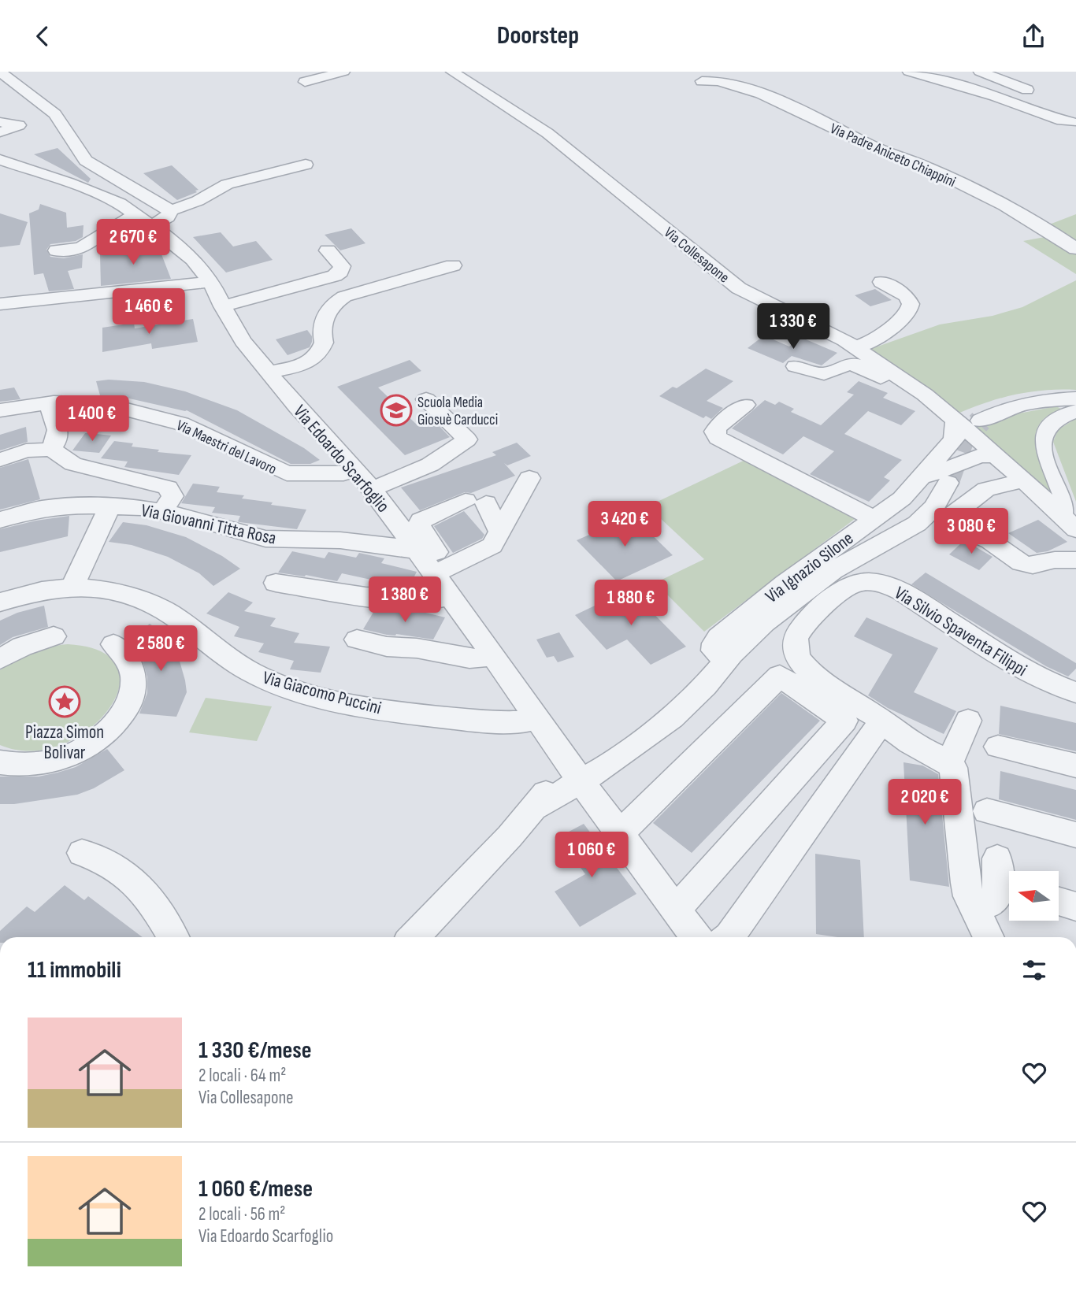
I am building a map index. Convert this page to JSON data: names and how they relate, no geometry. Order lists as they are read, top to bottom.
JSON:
{
  "streets": {
    "street": [
      "Via Padre Aniceto Chiappini",
      "Via Collesapone",
      "Via Maestri del Lavoro",
      "Via Edoardo Scarfoglio",
      "Via Giovanni Titta Rosa",
      "Via Ignazio Silone",
      "Via Silvio Spaventa Filippi",
      "Via Giacomo Puccini"
    ]
  },
  "crossings": [
    ["Via Collesapone", "Via Ignazio Silone"],
    ["Via Maestri del Lavoro", "Via Edoardo Scarfoglio"],
    ["Via Edoardo Scarfoglio", "Via Giovanni Titta Rosa"],
    ["Via Edoardo Scarfoglio", "Via Ignazio Silone"],
    ["Via Edoardo Scarfoglio", "Via Giacomo Puccini"]
  ],
  "places": {
    "school or university": ["Scuola Media Giosuè Carducci"],
    "place": ["Piazza Simon Bolivar"]
  },
  "north": "left",
  "page": {
    "header": "Doorstep",
    "price": [
      "2 670 €",
      "1 460 €",
      "1 330 €",
      "1 400 €",
      "3 420 €",
      "3 080 €",
      "1 380 €",
      "1 880 €",
      "2 580 €",
      "2 020 €",
      "1 060 €"
    ],
    "heading": "11 immobili",
    "list": [
      {
        "name": "1 330 €/mese",
        "note": "2 locali · 64 m² · Via Collesapone"
      },
      {
        "name": "1 060 €/mese",
        "note": "2 locali · 56 m² · Via Edoardo Scarfoglio"
      }
    ]
  }
}
